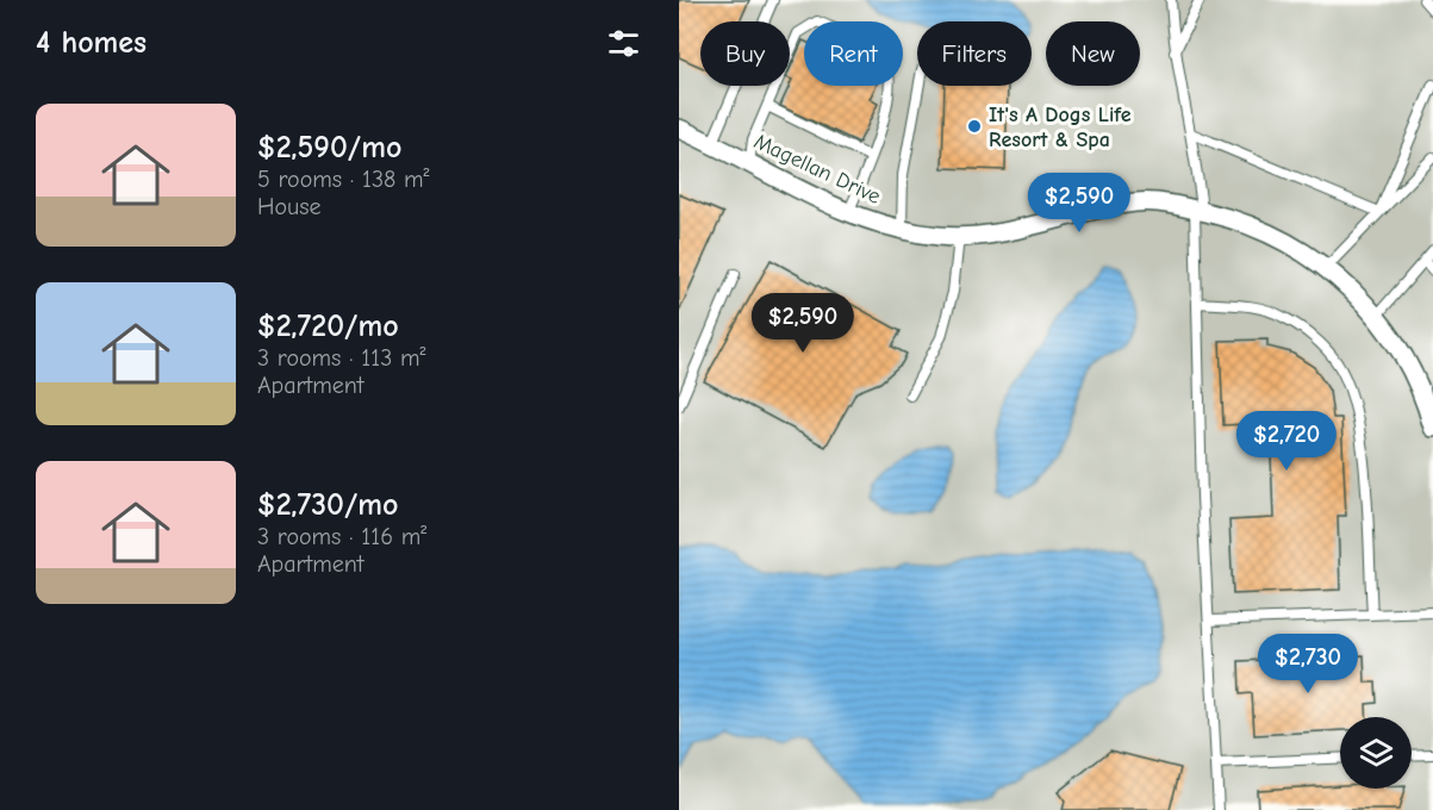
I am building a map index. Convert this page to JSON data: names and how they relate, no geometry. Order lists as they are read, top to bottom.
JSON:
{
  "streets": {
    "street": ["Magellan Drive"]
  },
  "places": ["It's A Dogs Life Resort & Spa"],
  "page": {
    "heading": "4 homes",
    "chip": [
      "Buy",
      "Rent",
      "Filters",
      "New"
    ],
    "list": [
      {
        "name": "$2,590/mo",
        "note": "5 rooms · 138 m² · House"
      },
      {
        "name": "$2,720/mo",
        "note": "3 rooms · 113 m² · Apartment"
      },
      {
        "name": "$2,730/mo",
        "note": "3 rooms · 116 m² · Apartment"
      }
    ],
    "price": [
      "$2,590",
      "$2,590",
      "$2,720",
      "$2,730"
    ]
  }
}
